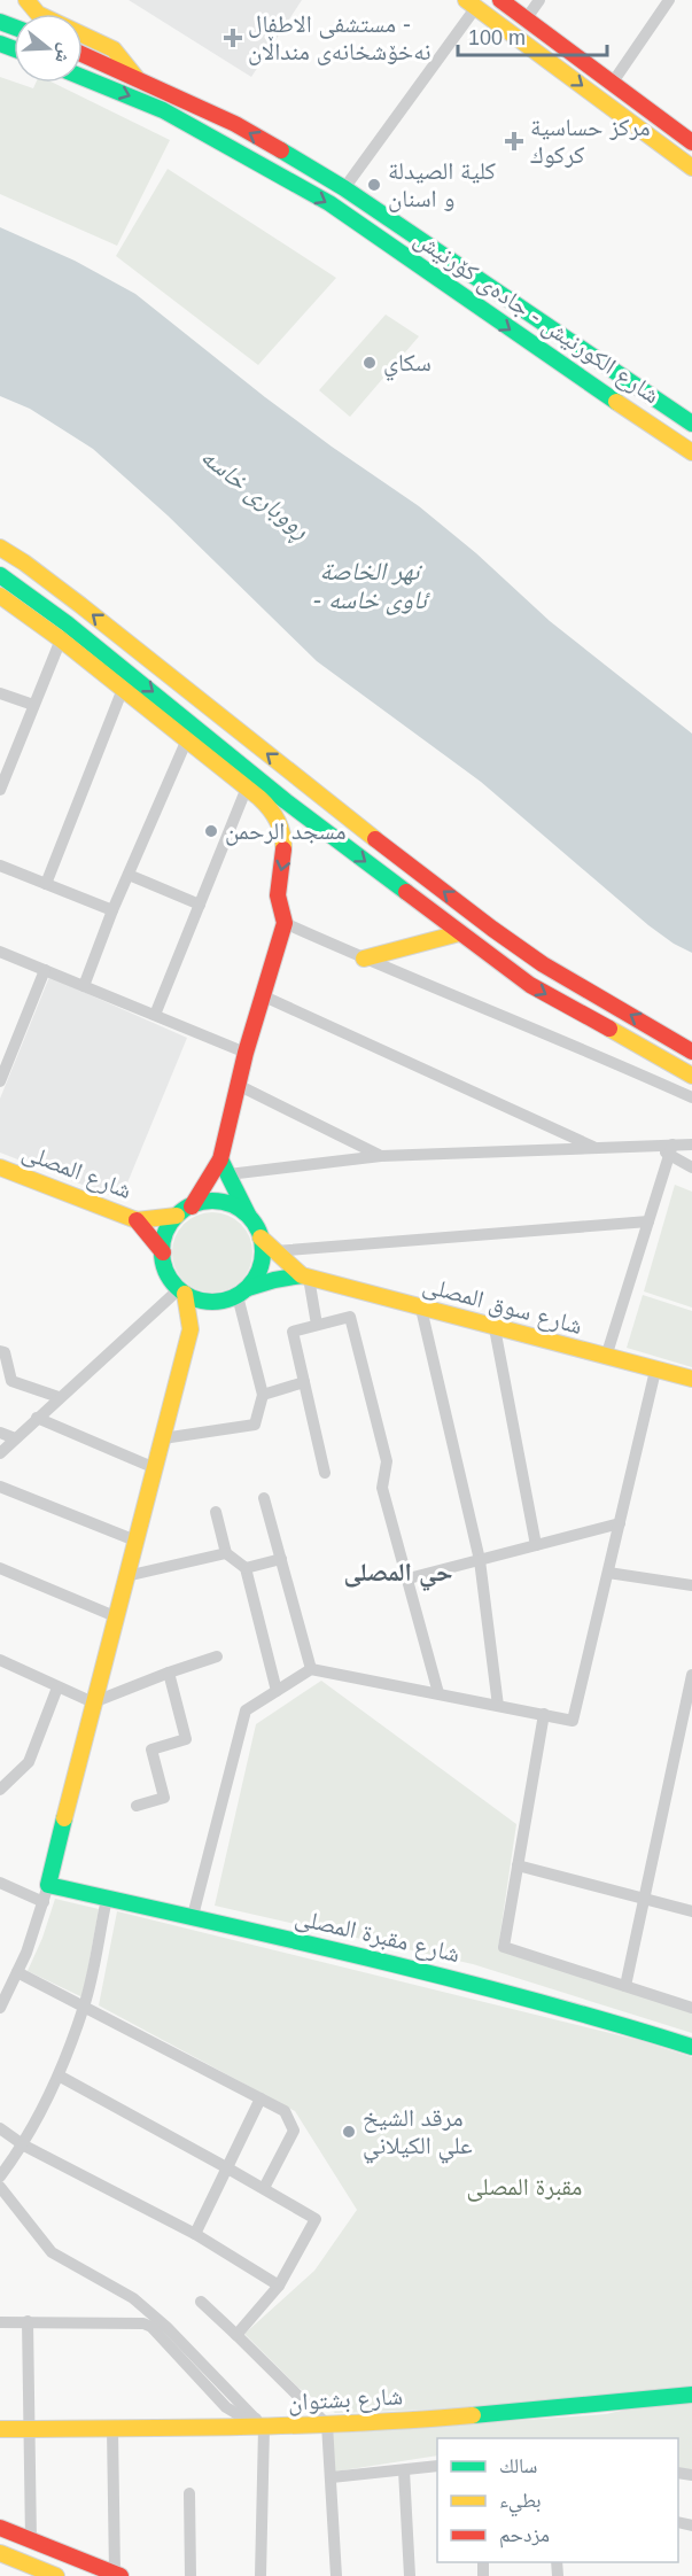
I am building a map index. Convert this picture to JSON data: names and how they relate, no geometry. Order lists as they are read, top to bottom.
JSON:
{
  "streets": {
    "street": [
      "شارع الكورنيش - جادەی کۆرنیش",
      "شارع المصلى",
      "شارع سوق المصلى",
      "شارع مقبرة المصلى",
      "شارع بشتوان"
    ]
  },
  "crossings": [
    ["شارع المصلى", "شارع سوق المصلى"]
  ],
  "districts": ["حي المصلى"],
  "water": ["ڕووباری خاسە", "نهر الخاصة - ئاوی خاسە"],
  "parks": ["مقبرة المصلى"],
  "places": {
    "health": ["مستشفى الاطفال - نەخۆشخانەی منداڵان", "مركز حساسية كركوك"],
    "other": [
      "كلية الصيدلة و اسنان",
      "سكاي",
      "مسجد الرحمن",
      "مرقد الشيخ علي الكيلاني"
    ]
  },
  "legend": ["سالك", "بطيء", "مزدحم"],
  "scale_bar": "100 m",
  "north": "right"
}
